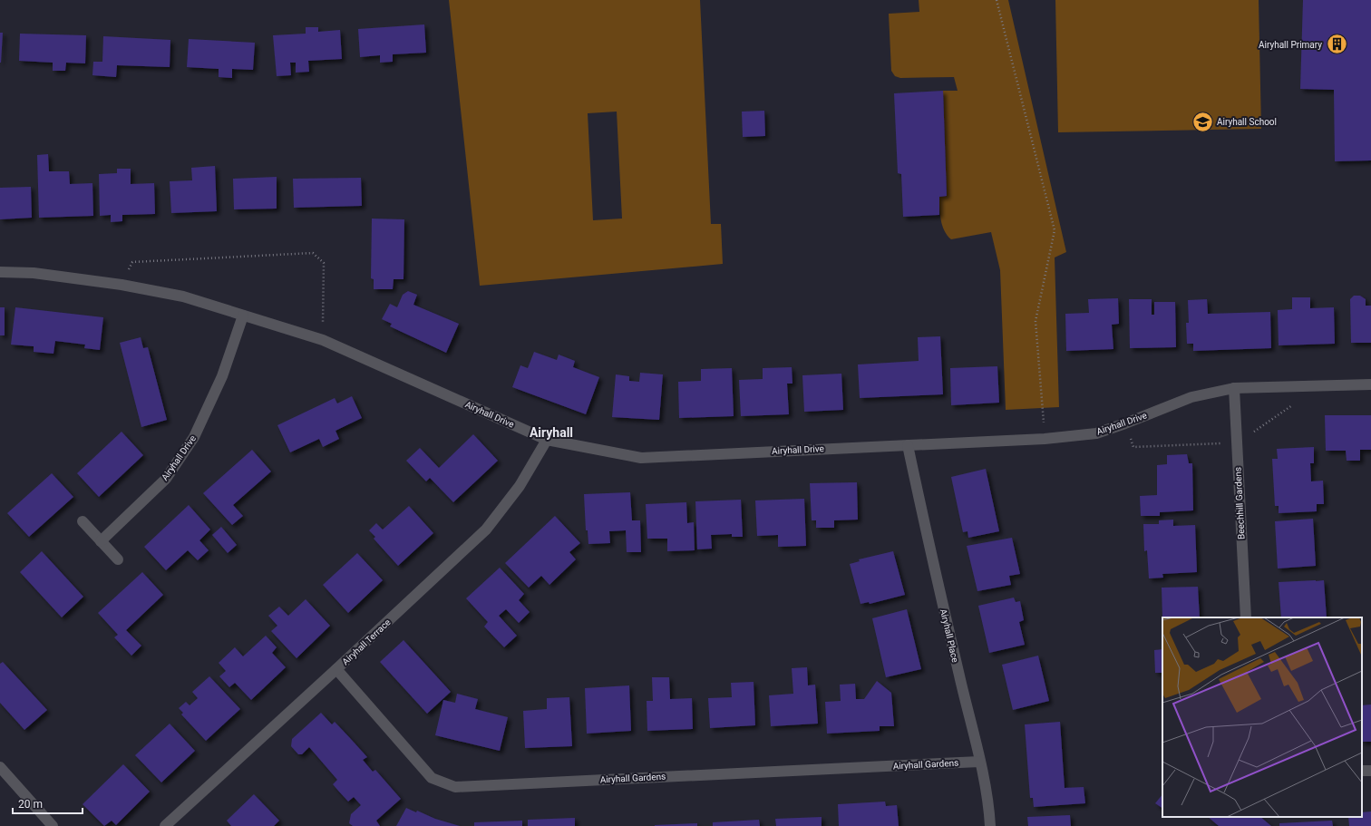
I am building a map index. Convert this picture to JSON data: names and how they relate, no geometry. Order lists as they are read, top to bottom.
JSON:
{
  "streets": {
    "street": [
      "Airyhall Drive",
      "Beechhill Gardens",
      "Airyhall Place",
      "Airyhall Terrace",
      "Airyhall Gardens"
    ]
  },
  "crossings": [
    ["Airyhall Drive", "Beechhill Gardens"],
    ["Airyhall Drive", "Airyhall Place"],
    ["Airyhall Drive", "Airyhall Terrace"],
    ["Airyhall Place", "Airyhall Gardens"],
    ["Airyhall Terrace", "Airyhall Gardens"]
  ],
  "districts": ["Airyhall"],
  "places": {
    "building": ["Airyhall Primary"],
    "school or university": ["Airyhall School"]
  },
  "scale_bar": "20 m"
}
